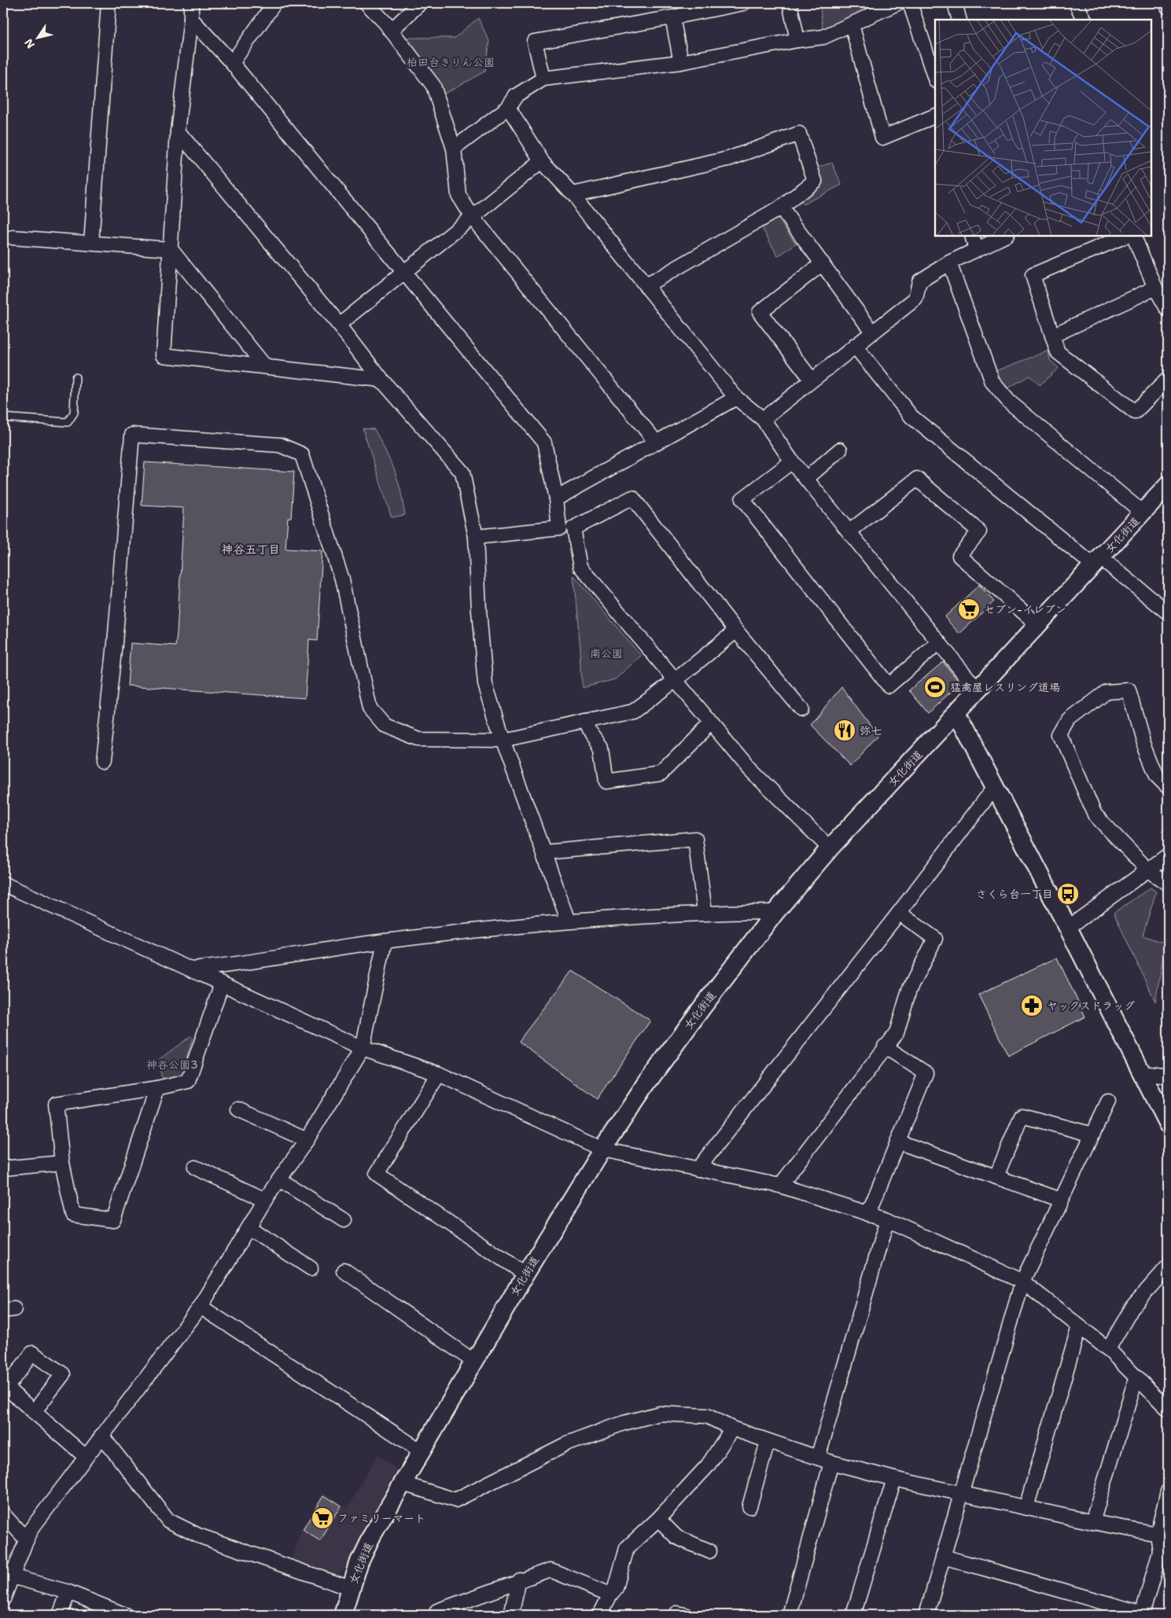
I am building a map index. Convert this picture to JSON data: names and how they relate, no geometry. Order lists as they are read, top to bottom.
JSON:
{
  "streets": {
    "street": ["女化街道"]
  },
  "districts": ["神谷五丁目"],
  "parks": ["柏田台きりん公園", "南公園", "神谷公園3"],
  "places": {
    "supermarket": ["セブン-イレブン", "ファミリーマート"],
    "sports": ["猛禽屋レスリング道場"],
    "restaurant": ["弥七"],
    "bus stop": ["さくら台一丁目"],
    "pharmacy": ["ヤックスドラッグ"]
  },
  "north": "bottom left"
}
